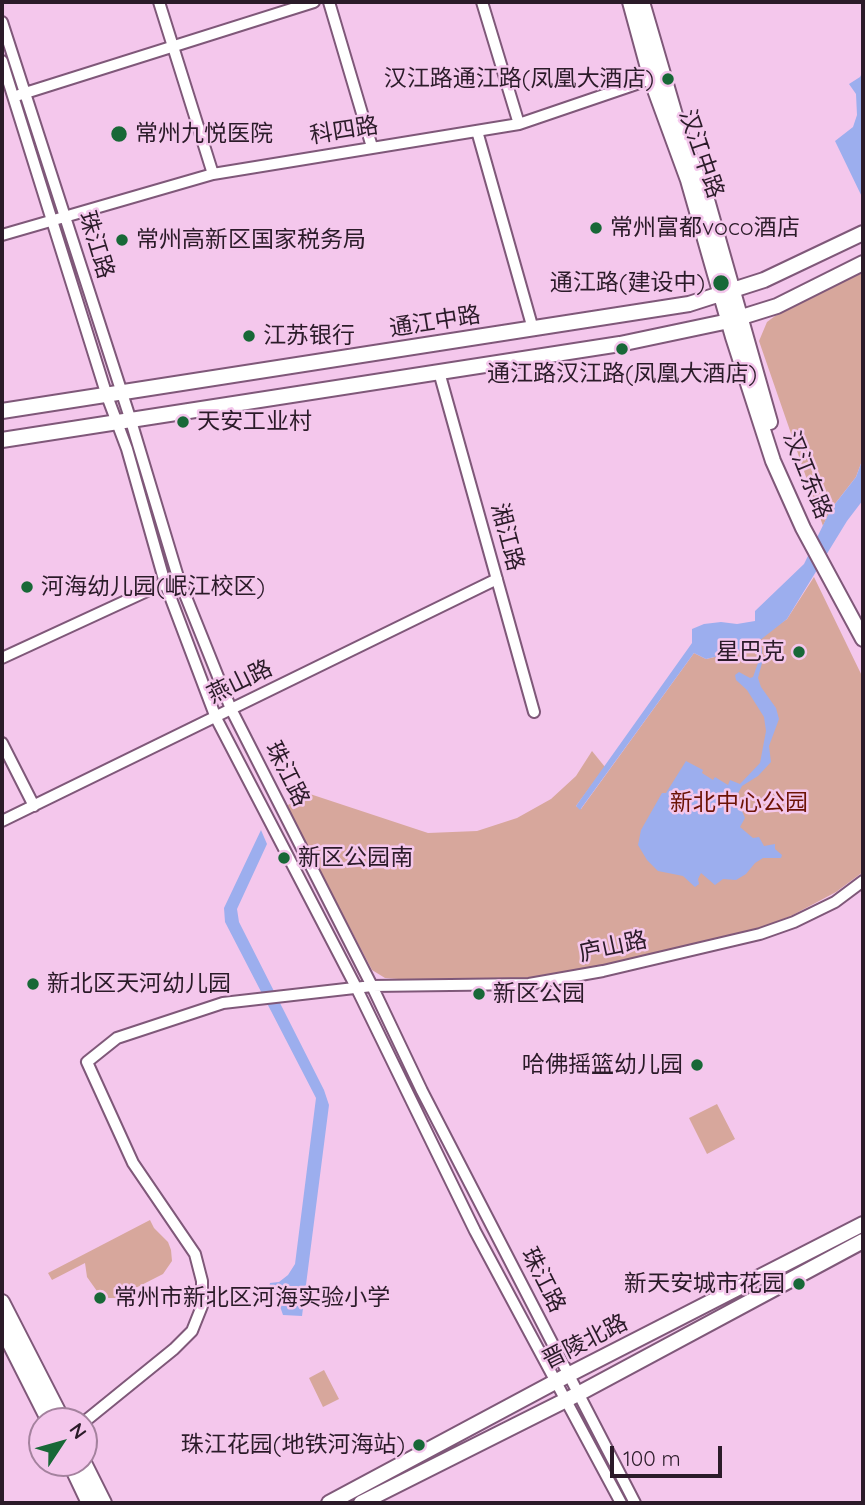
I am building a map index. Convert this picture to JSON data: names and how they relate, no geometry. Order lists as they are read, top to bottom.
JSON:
{
  "streets": {
    "main road": [
      "汉江中路",
      "通江中路",
      "汉江东路",
      "晋陵北路"
    ],
    "street": [
      "科四路",
      "珠江路",
      "湘江路",
      "燕山路",
      "庐山路"
    ]
  },
  "crossings": [
    ["科四路", "汉江中路"],
    ["科四路", "珠江路"],
    ["汉江中路", "通江中路"],
    ["汉江中路", "汉江东路"],
    ["珠江路", "通江中路"],
    ["珠江路", "燕山路"],
    ["珠江路", "庐山路"],
    ["珠江路", "晋陵北路"],
    ["湘江路", "燕山路"]
  ],
  "parks": ["新北中心公园"],
  "places": [
    "汉江路通江路(凤凰大酒店)",
    "常州九悦医院",
    "常州富都voco酒店",
    "常州高新区国家税务局",
    "通江路(建设中)",
    "江苏银行",
    "通江路汉江路(凤凰大酒店)",
    "天安工业村",
    "河海幼儿园(岷江校区)",
    "星巴克",
    "新区公园南",
    "新北区天河幼儿园",
    "新区公园",
    "哈佛摇篮幼儿园",
    "新天安城市花园",
    "常州市新北区河海实验小学",
    "珠江花园(地铁河海站)"
  ],
  "scale_bar": "100 m",
  "north": "top right"
}
